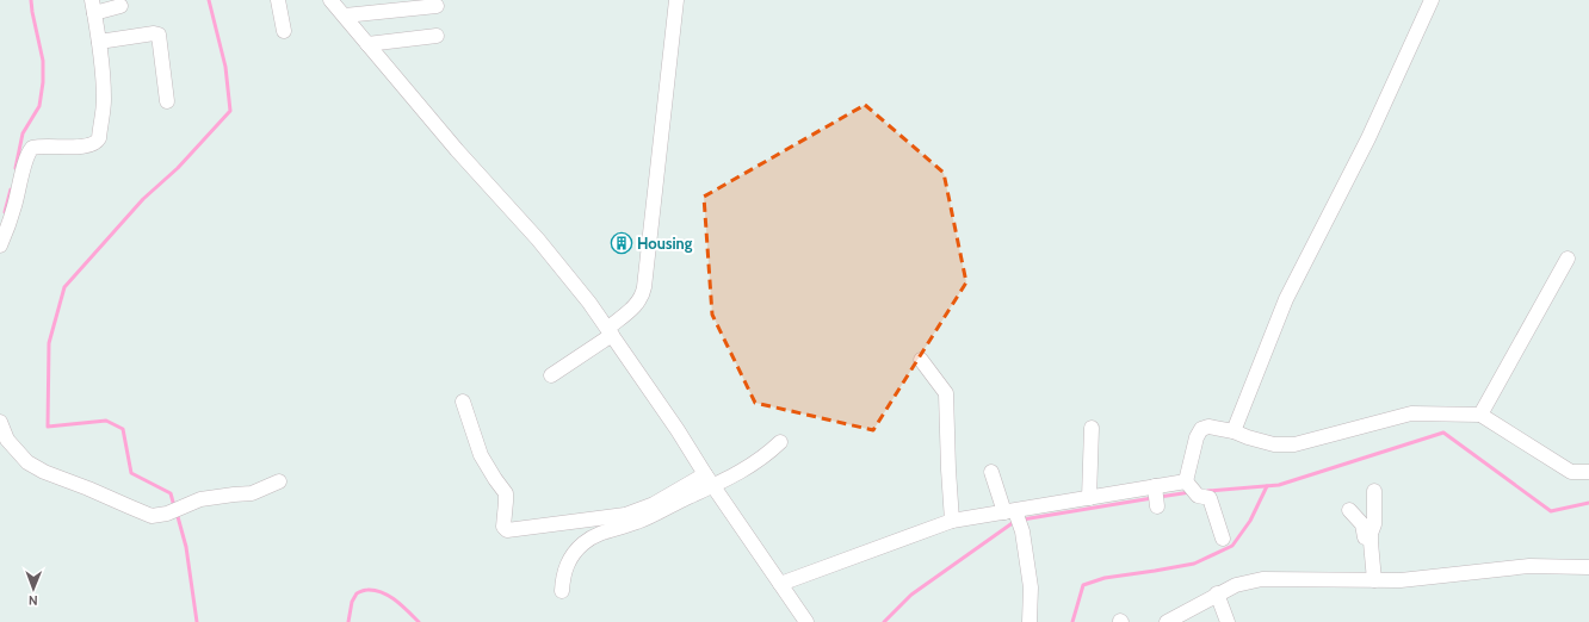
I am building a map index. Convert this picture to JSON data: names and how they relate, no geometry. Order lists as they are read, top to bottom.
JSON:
{
  "places": {
    "building": ["Housing"]
  },
  "north": "bottom"
}
